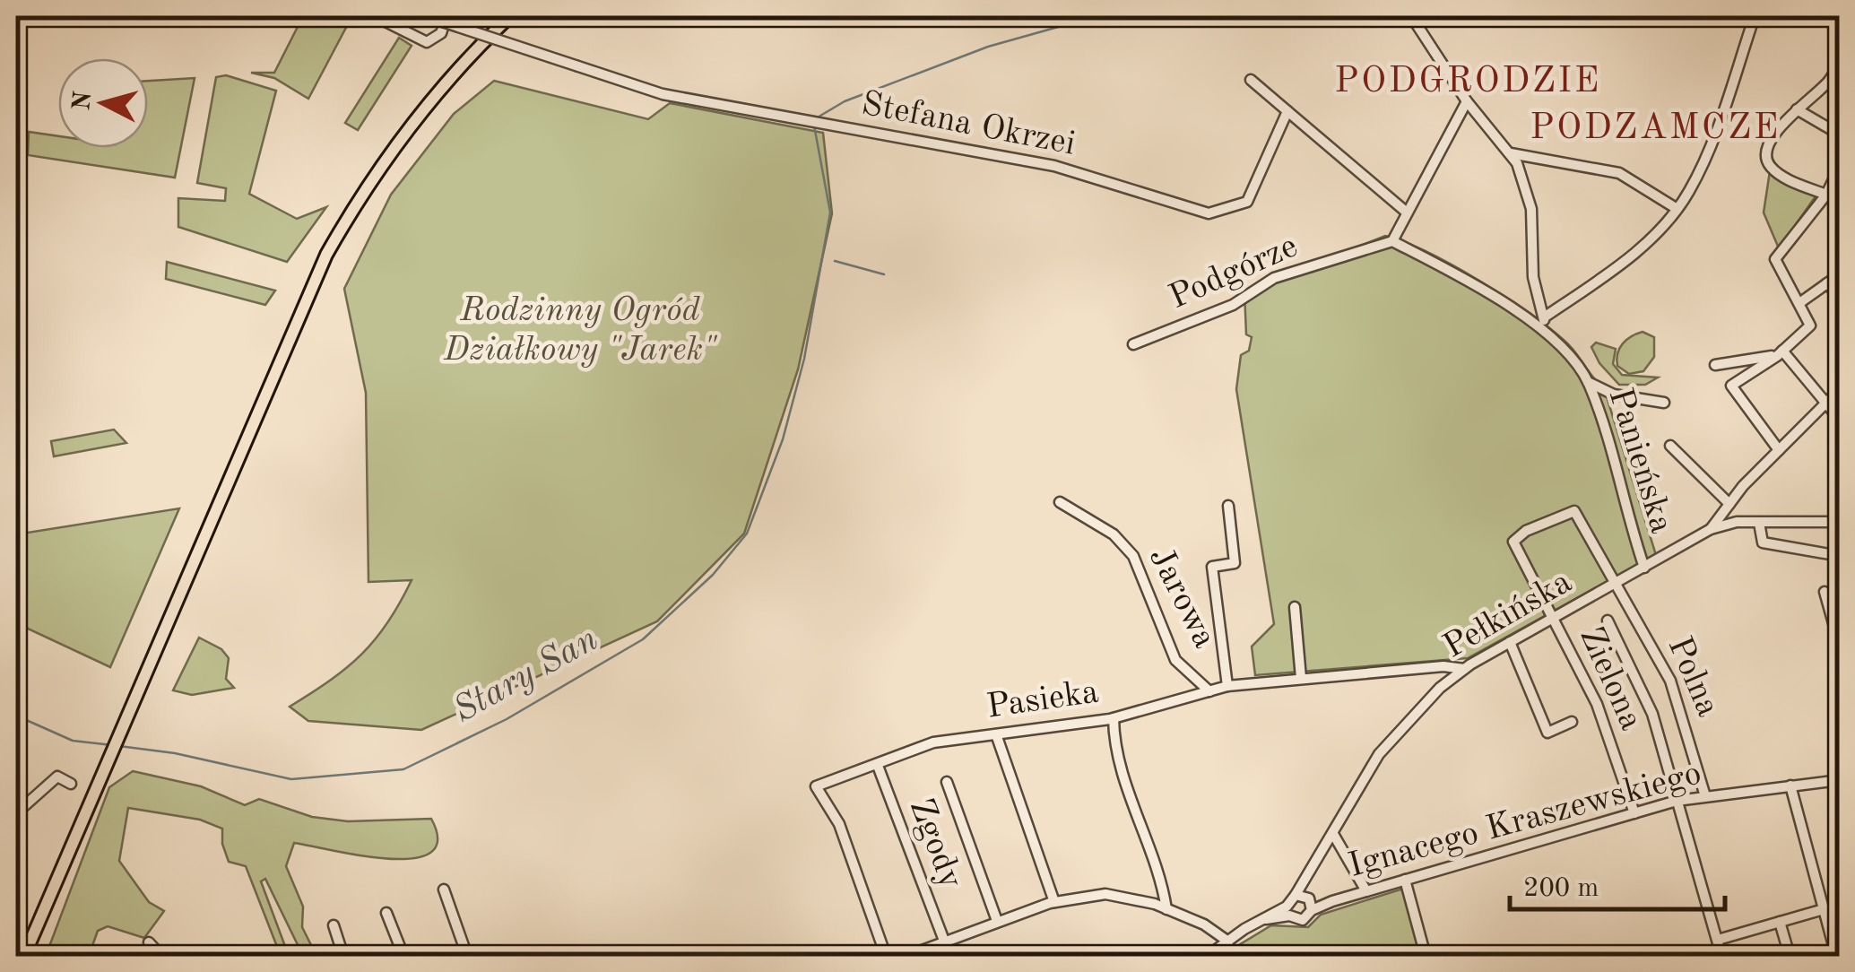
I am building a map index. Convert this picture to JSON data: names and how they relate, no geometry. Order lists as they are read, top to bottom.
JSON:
{
  "streets": {
    "street": [
      "Stefana Okrzei",
      "Podgórze",
      "Panieńska",
      "Jarowa",
      "Pełkińska",
      "Polna",
      "Zielona",
      "Pasieka",
      "Ignacego Kraszewskiego",
      "Zgody"
    ]
  },
  "crossings": [
    ["Panieńska", "Pełkińska"],
    ["Jarowa", "Pasieka"],
    ["Pełkińska", "Polna"],
    ["Pełkińska", "Zielona"],
    ["Pełkińska", "Pasieka"],
    ["Pełkińska", "Ignacego Kraszewskiego"],
    ["Polna", "Zielona"],
    ["Polna", "Ignacego Kraszewskiego"],
    ["Zielona", "Ignacego Kraszewskiego"],
    ["Pasieka", "Zgody"]
  ],
  "districts": ["PODGRODZIE", "PODZAMCZE"],
  "water": ["Stary San"],
  "parks": ["Rodzinny Ogród Działkowy \"Jarek\""],
  "scale_bar": "200 m",
  "north": "left"
}
